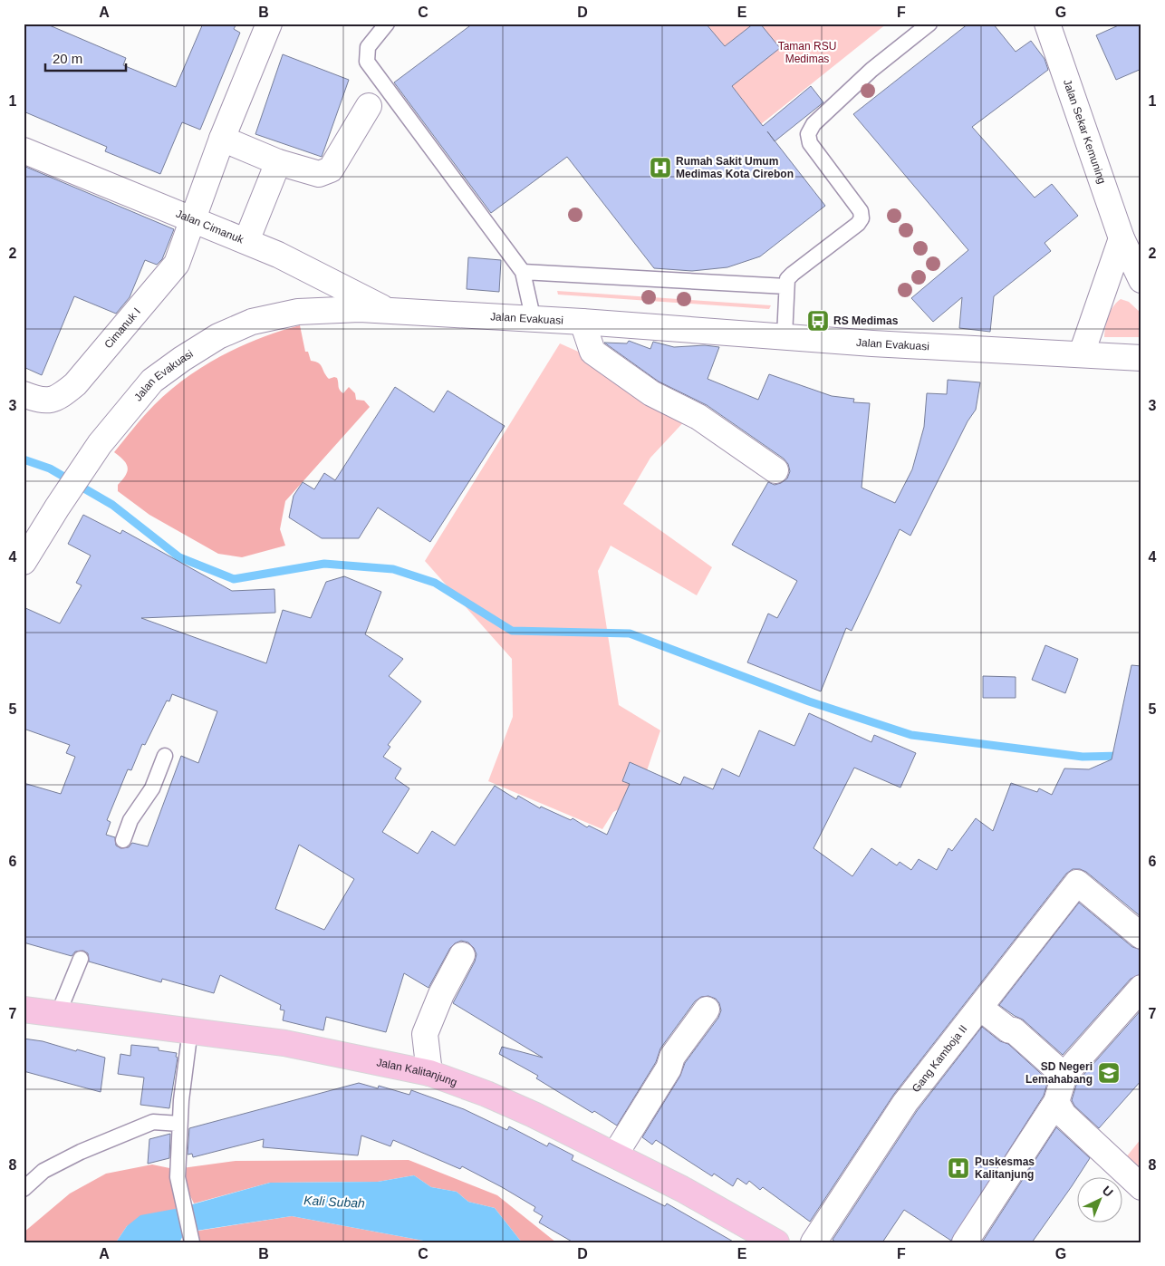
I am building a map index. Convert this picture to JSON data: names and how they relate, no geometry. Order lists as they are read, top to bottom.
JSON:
{
  "streets": {
    "main road": ["Jalan Kalitanjung"],
    "street": [
      "Jalan Sekar Kemuning",
      "Jalan Cimanuk",
      "Jalan Evakuasi",
      "Cimanuk I",
      "Gang Kamboja II"
    ]
  },
  "crossings": [
    ["Jalan Cimanuk", "Jalan Evakuasi"],
    ["Jalan Cimanuk", "Cimanuk I"]
  ],
  "water": ["Kali Subah"],
  "parks": ["Taman RSU Medimas"],
  "places": {
    "hospital": ["Rumah Sakit Umum Medimas Kota Cirebon", "Puskesmas Kalitanjung"],
    "bus stop": ["RS Medimas"],
    "school or university": ["SD Negeri Lemahabang"]
  },
  "scale_bar": "20 m",
  "north": "top right",
  "grid": {
    "columns": [
      "A",
      "B",
      "C",
      "D",
      "E",
      "F",
      "G"
    ],
    "rows": [
      "1",
      "2",
      "3",
      "4",
      "5",
      "6",
      "7",
      "8"
    ]
  }
}
